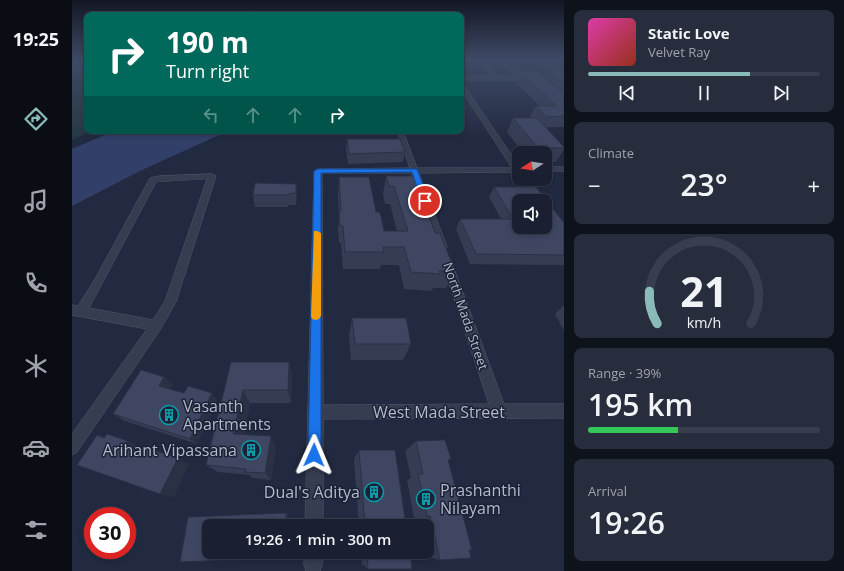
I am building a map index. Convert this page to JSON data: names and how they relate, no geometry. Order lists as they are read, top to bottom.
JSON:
{
  "streets": {
    "street": ["North Mada Street", "West Mada Street"]
  },
  "crossings": [
    ["North Mada Street", "West Mada Street"]
  ],
  "places": {
    "building": [
      "Vasanth Apartments",
      "Arihant Vipassana",
      "Dual's Aditya",
      "Prashanthi Nilayam"
    ]
  },
  "north": "left",
  "page": {
    "tabs": "19:25",
    "turn": ["190 m", "Turn right"],
    "song": ["Static Love", "Velvet Ray"],
    "tile": [
      "Climate",
      ["Range · 39%", "195 km"],
      ["Arrival", "19:26"]
    ],
    "heat": ["−", "23°", "+"],
    "limit": "30",
    "trip": "19:26 · 1 min · 300 m",
    "gauge": ["21", "km/h"]
  }
}
